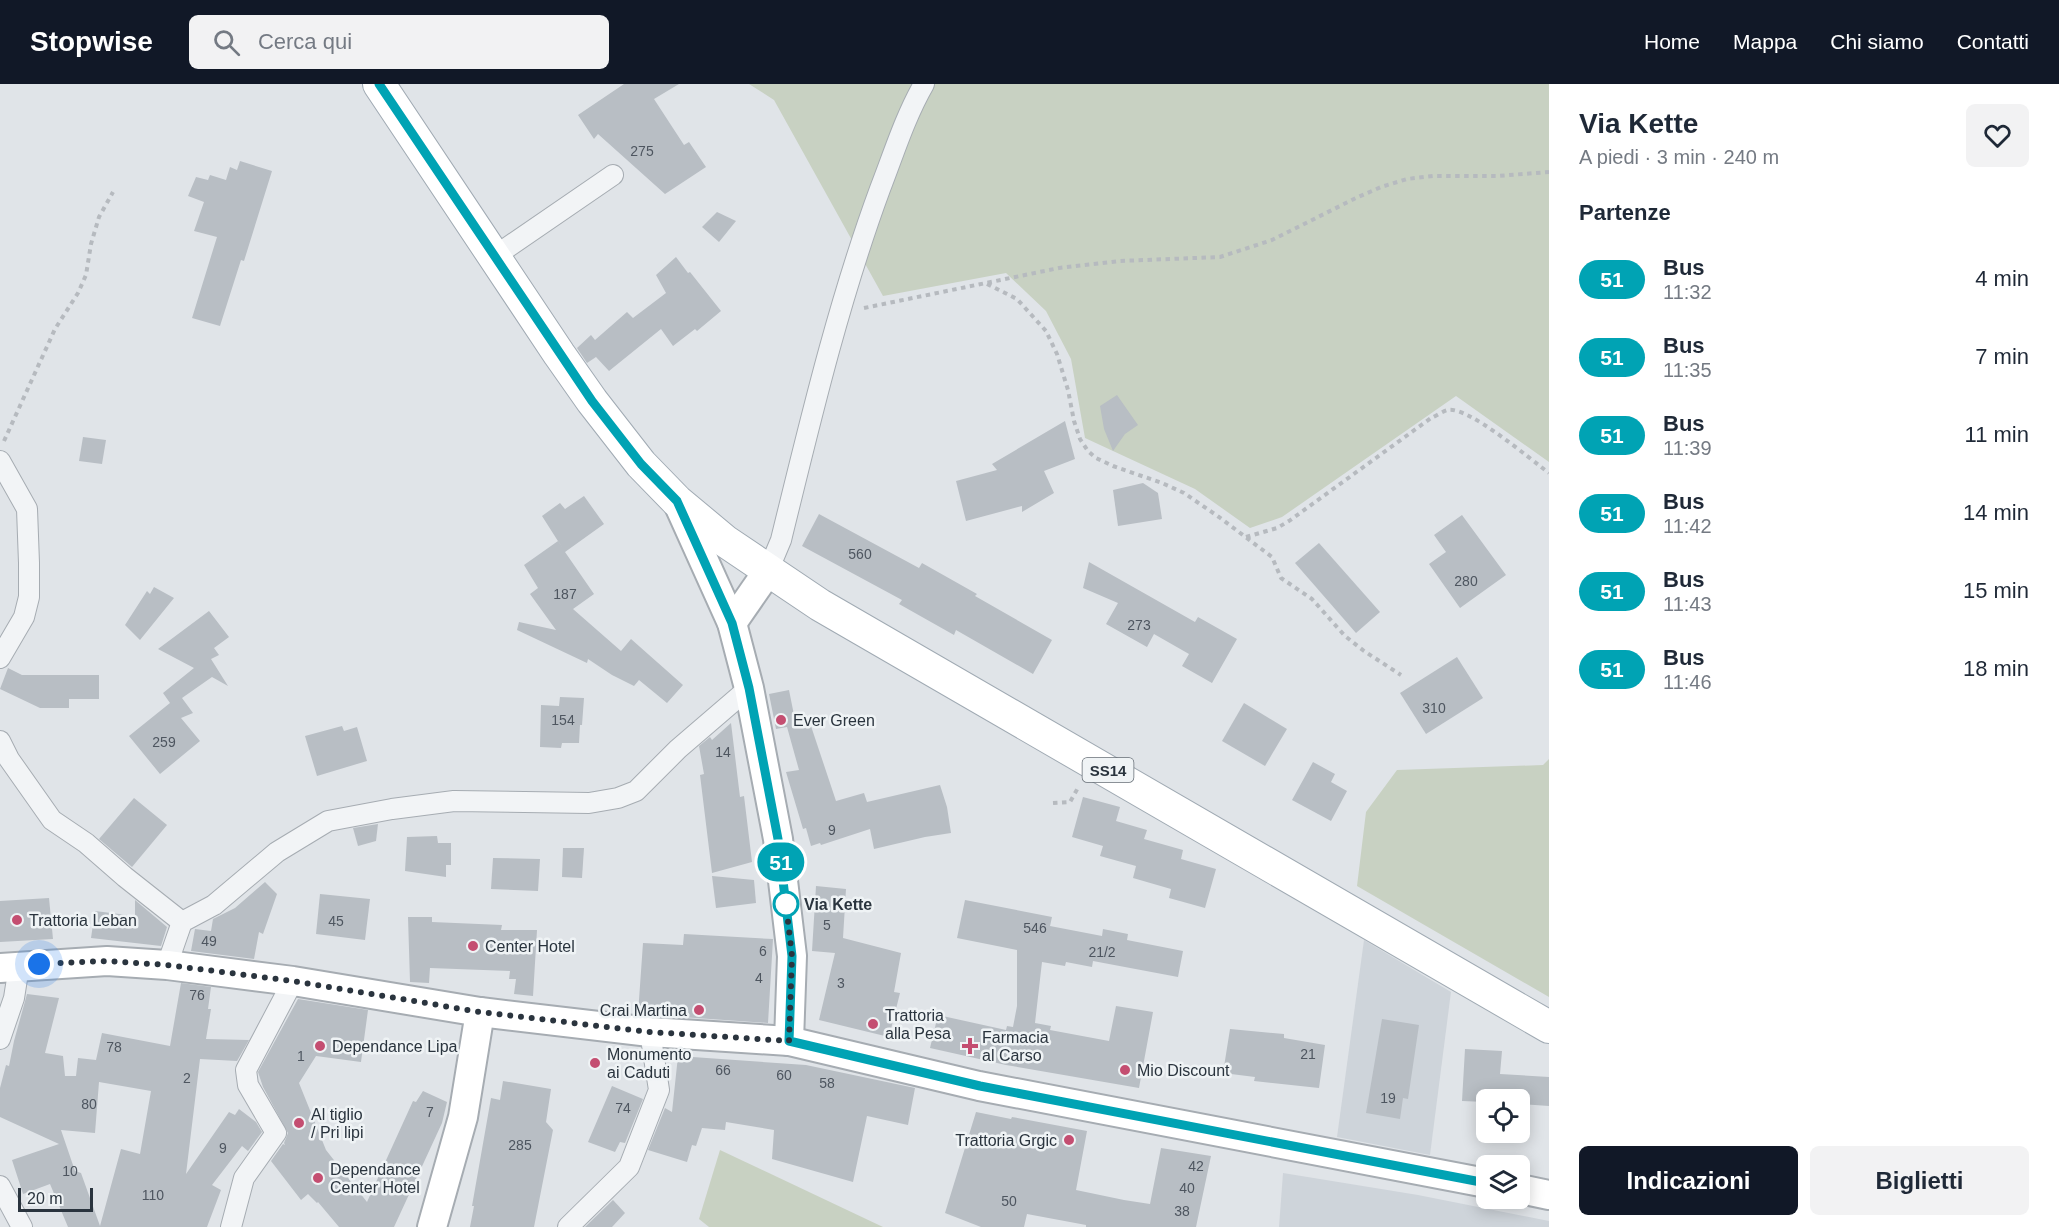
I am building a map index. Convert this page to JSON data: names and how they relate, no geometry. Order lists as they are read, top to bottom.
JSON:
{
  "streets": {
    "main road": ["SS14"]
  },
  "places": {
    "other": [
      "Ever Green",
      "Via Kette",
      "Trattoria Leban",
      "Center Hotel",
      "Crai Martina",
      "Trattoria alla Pesa",
      "Dependance Lipa",
      "Monumento ai Caduti",
      "Mio Discount",
      "Al tiglio / Pri lipi",
      "Trattoria Grgic",
      "Dependance Center Hotel"
    ],
    "health": ["Farmacia al Carso"]
  },
  "lines": ["bus line 51"],
  "house_numbers": [
    "275",
    "560",
    "280",
    "187",
    "273",
    "310",
    "154",
    "259",
    "14",
    "9",
    "45",
    "5",
    "546",
    "49",
    "6",
    "21/2",
    "4",
    "3",
    "76",
    "78",
    "21",
    "1",
    "66",
    "60",
    "2",
    "58",
    "19",
    "80",
    "74",
    "7",
    "285",
    "9",
    "42",
    "10",
    "40",
    "110",
    "50",
    "38"
  ],
  "scale_bar": "20 m",
  "page": {
    "header": "Stopwise",
    "search": "Cerca qui",
    "nav": [
      "Home",
      "Mappa",
      "Chi siamo",
      "Contatti"
    ],
    "on_map": "51",
    "heading": [
      ["Via Kette", "A piedi · 3 min · 240 m"],
      "Partenze"
    ],
    "list": [
      {
        "mark": "51",
        "name": "Bus",
        "note": "11:32",
        "value": "4 min"
      },
      {
        "mark": "51",
        "name": "Bus",
        "note": "11:35",
        "value": "7 min"
      },
      {
        "mark": "51",
        "name": "Bus",
        "note": "11:39",
        "value": "11 min"
      },
      {
        "mark": "51",
        "name": "Bus",
        "note": "11:42",
        "value": "14 min"
      },
      {
        "mark": "51",
        "name": "Bus",
        "note": "11:43",
        "value": "15 min"
      },
      {
        "mark": "51",
        "name": "Bus",
        "note": "11:46",
        "value": "18 min"
      }
    ],
    "buttons": ["Indicazioni", "Biglietti"],
    "scale": "20 m"
  }
}
